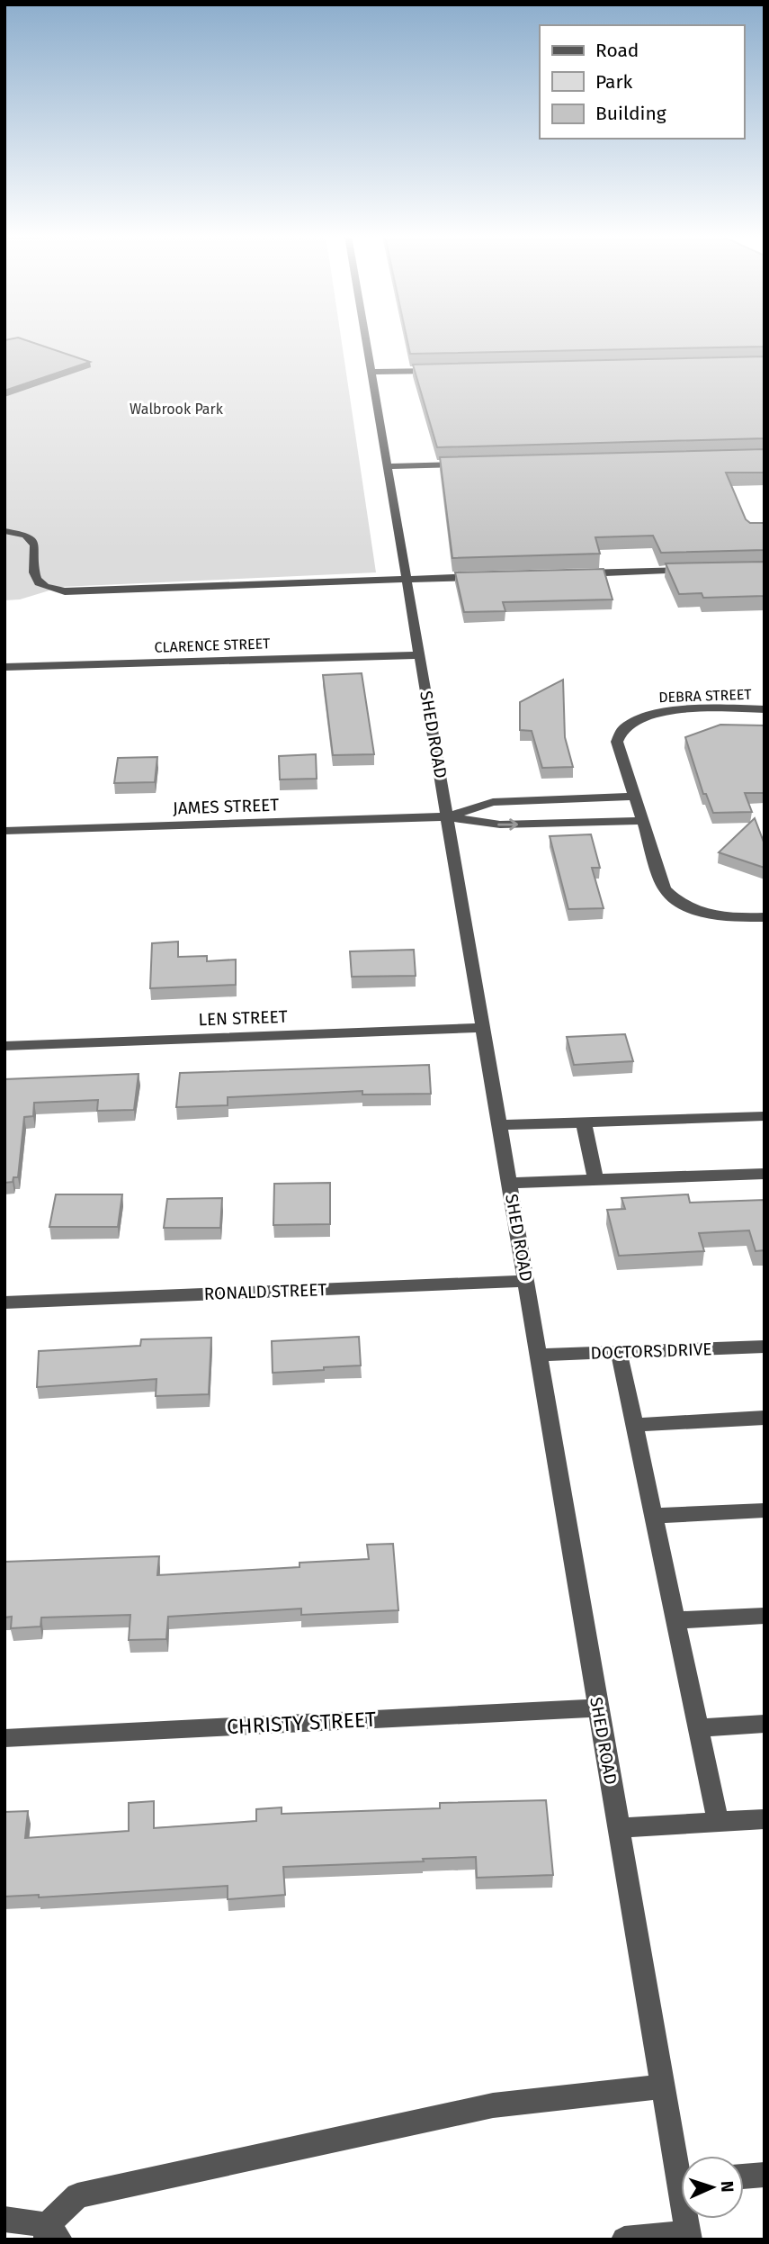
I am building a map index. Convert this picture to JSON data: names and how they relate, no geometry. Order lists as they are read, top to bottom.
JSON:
{
  "streets": {
    "street": [
      "CLARENCE STREET",
      "DEBRA STREET",
      "SHED ROAD",
      "JAMES STREET",
      "LEN STREET",
      "RONALD STREET",
      "DOCTORS DRIVE",
      "CHRISTY STREET"
    ]
  },
  "crossings": [
    ["CLARENCE STREET", "SHED ROAD"],
    ["DEBRA STREET", "JAMES STREET"],
    ["SHED ROAD", "JAMES STREET"],
    ["SHED ROAD", "LEN STREET"],
    ["SHED ROAD", "RONALD STREET"],
    ["SHED ROAD", "DOCTORS DRIVE"],
    ["SHED ROAD", "CHRISTY STREET"]
  ],
  "parks": ["Walbrook Park"],
  "legend": ["Road", "Park", "Building"],
  "north": "right"
}
